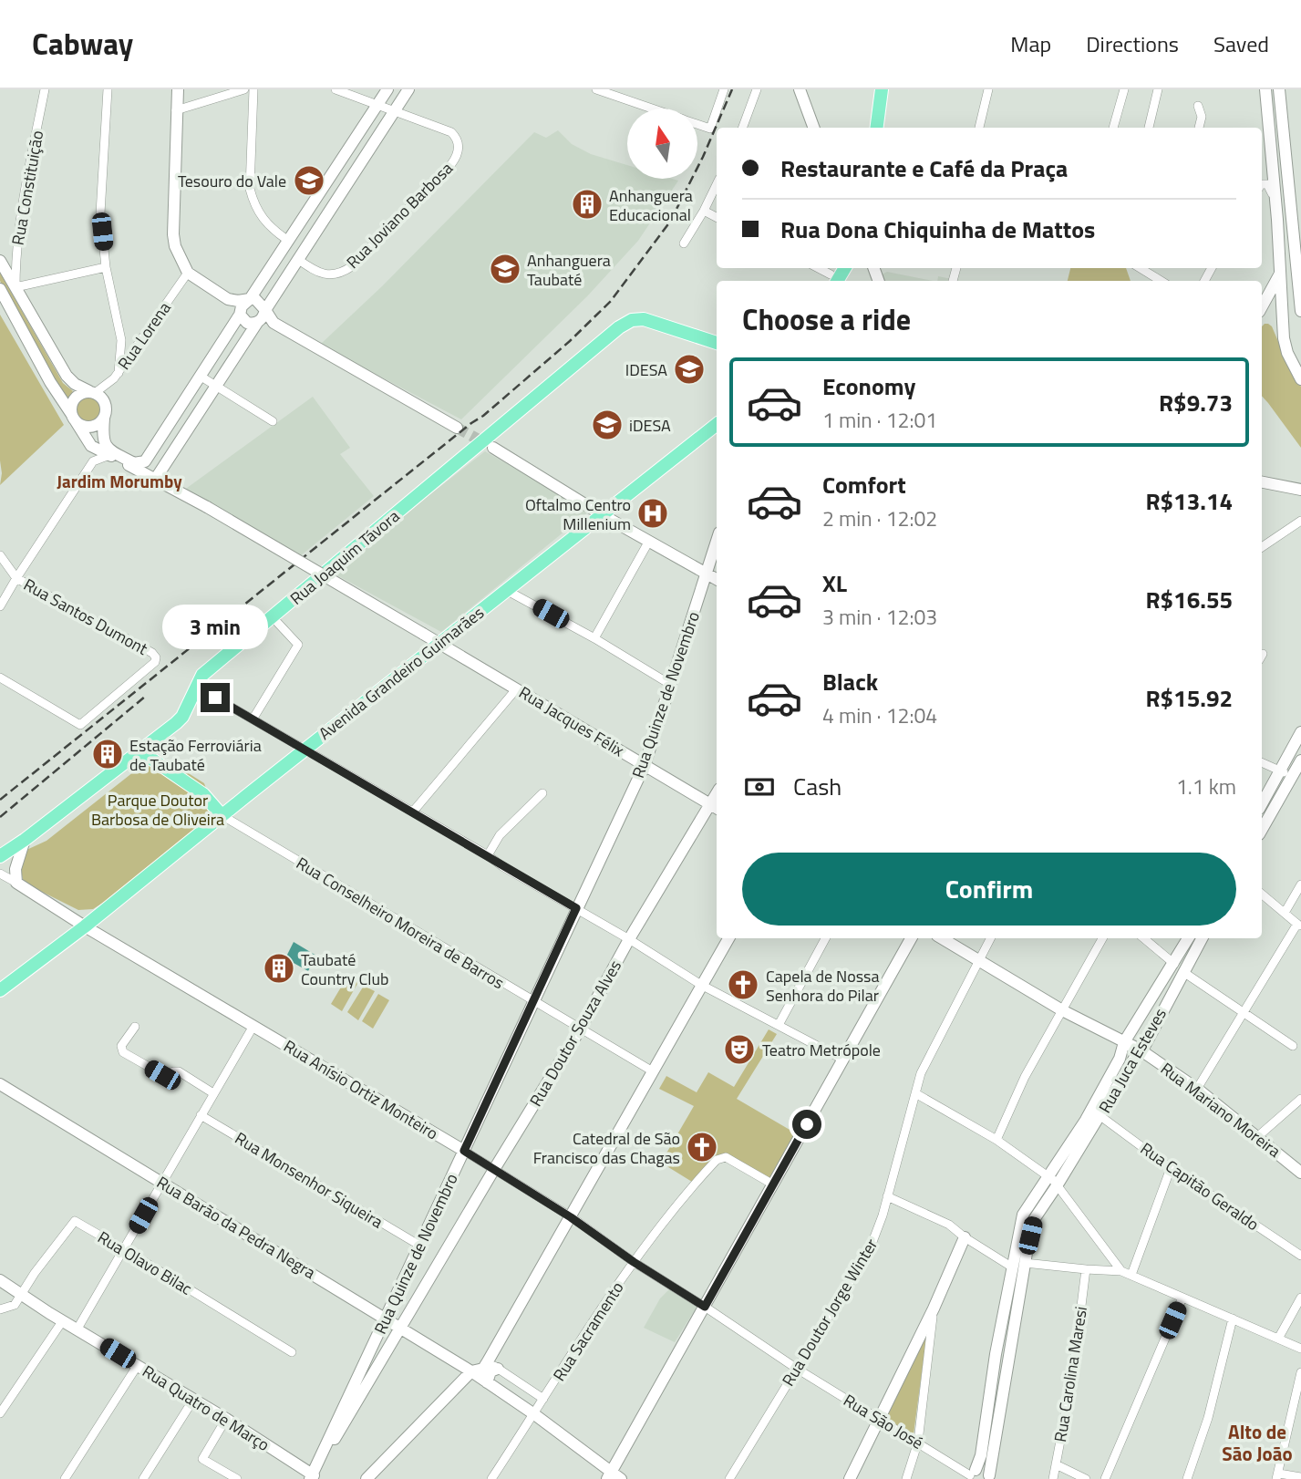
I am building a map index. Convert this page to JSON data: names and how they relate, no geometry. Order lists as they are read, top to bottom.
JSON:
{
  "streets": {
    "main road": [
      "Rua Joaquim Távora",
      "Avenida Grandeiro Guimarães",
      "Rua Quinze de Novembro",
      "Rua Jacques Félix",
      "Rua Doutor Souza Alves",
      "Rua Juca Esteves",
      "Rua Anísio Ortiz Monteiro",
      "Rua Mariano Moreira",
      "Rua Barão da Pedra Negra",
      "Rua Quatro de Março"
    ],
    "street": [
      "Rua Constituição",
      "Rua Joviano Barbosa",
      "Rua Lorena",
      "Rua Santos Dumont",
      "Rua Conselheiro Moreira de Barros",
      "Rua Monsenhor Siqueira",
      "Rua Capitão Geraldo",
      "Rua Olavo Bilac",
      "Rua Doutor Jorge Winter",
      "Rua Sacramento",
      "Rua Carolina Maresi",
      "Rua São José"
    ]
  },
  "crossings": [
    ["Avenida Grandeiro Guimarães", "Rua Jacques Félix"],
    ["Avenida Grandeiro Guimarães", "Rua Conselheiro Moreira de Barros"],
    ["Avenida Grandeiro Guimarães", "Rua Anísio Ortiz Monteiro"],
    ["Rua Quinze de Novembro", "Rua Jacques Félix"],
    ["Rua Quinze de Novembro", "Rua Conselheiro Moreira de Barros"],
    ["Rua Quinze de Novembro", "Rua Doutor Souza Alves"],
    ["Rua Quinze de Novembro", "Rua Anísio Ortiz Monteiro"],
    ["Rua Quinze de Novembro", "Rua Monsenhor Siqueira"],
    ["Rua Quinze de Novembro", "Rua Barão da Pedra Negra"],
    ["Rua Quinze de Novembro", "Rua Quatro de Março"],
    ["Rua Jacques Félix", "Rua Doutor Souza Alves"],
    ["Rua Conselheiro Moreira de Barros", "Rua Doutor Souza Alves"],
    ["Rua Doutor Souza Alves", "Rua Anísio Ortiz Monteiro"],
    ["Rua Doutor Souza Alves", "Rua Barão da Pedra Negra"],
    ["Rua Doutor Souza Alves", "Rua Quatro de Março"],
    ["Rua Juca Esteves", "Rua Mariano Moreira"],
    ["Rua Juca Esteves", "Rua Capitão Geraldo"],
    ["Rua Anísio Ortiz Monteiro", "Rua Doutor Jorge Winter"],
    ["Rua Anísio Ortiz Monteiro", "Rua Sacramento"],
    ["Rua Anísio Ortiz Monteiro", "Rua São José"],
    ["Rua Barão da Pedra Negra", "Rua Sacramento"],
    ["Rua Olavo Bilac", "Rua Quatro de Março"],
    ["Rua Doutor Jorge Winter", "Rua São José"]
  ],
  "districts": ["Jardim Morumby", "Alto de São João"],
  "parks": ["Parque Doutor Barbosa de Oliveira"],
  "places": {
    "school or university": [
      "Tesouro do Vale",
      "Anhanguera Taubaté",
      "IDESA",
      "iDESA"
    ],
    "building": ["Anhanguera Educacional", "Estação Ferroviária de Taubaté", "Taubaté Country Club"],
    "hospital": ["Oftalmo Centro Millenium"],
    "church": ["Capela de Nossa Senhora do Pilar", "Catedral de São Francisco das Chagas"],
    "theatre": ["Teatro Metrópole"]
  },
  "north": "top",
  "page": {
    "header": "Cabway",
    "nav": ["Map", "Directions", "Saved"],
    "banner": ["Restaurante e Café da Praça", "Rua Dona Chiquinha de Mattos"],
    "heading": "Choose a ride",
    "list": [
      {
        "name": "Economy",
        "note": "1 min · 12:01",
        "value": "R$9.73"
      },
      {
        "name": "Comfort",
        "note": "2 min · 12:02",
        "value": "R$13.14"
      },
      {
        "name": "XL",
        "note": "3 min · 12:03",
        "value": "R$16.55"
      },
      {
        "name": "Black",
        "note": "4 min · 12:04",
        "value": "R$15.92"
      }
    ],
    "bubble": "3 min",
    "pay": ["Cash", "1.1 km"],
    "buttons": "Confirm"
  }
}
